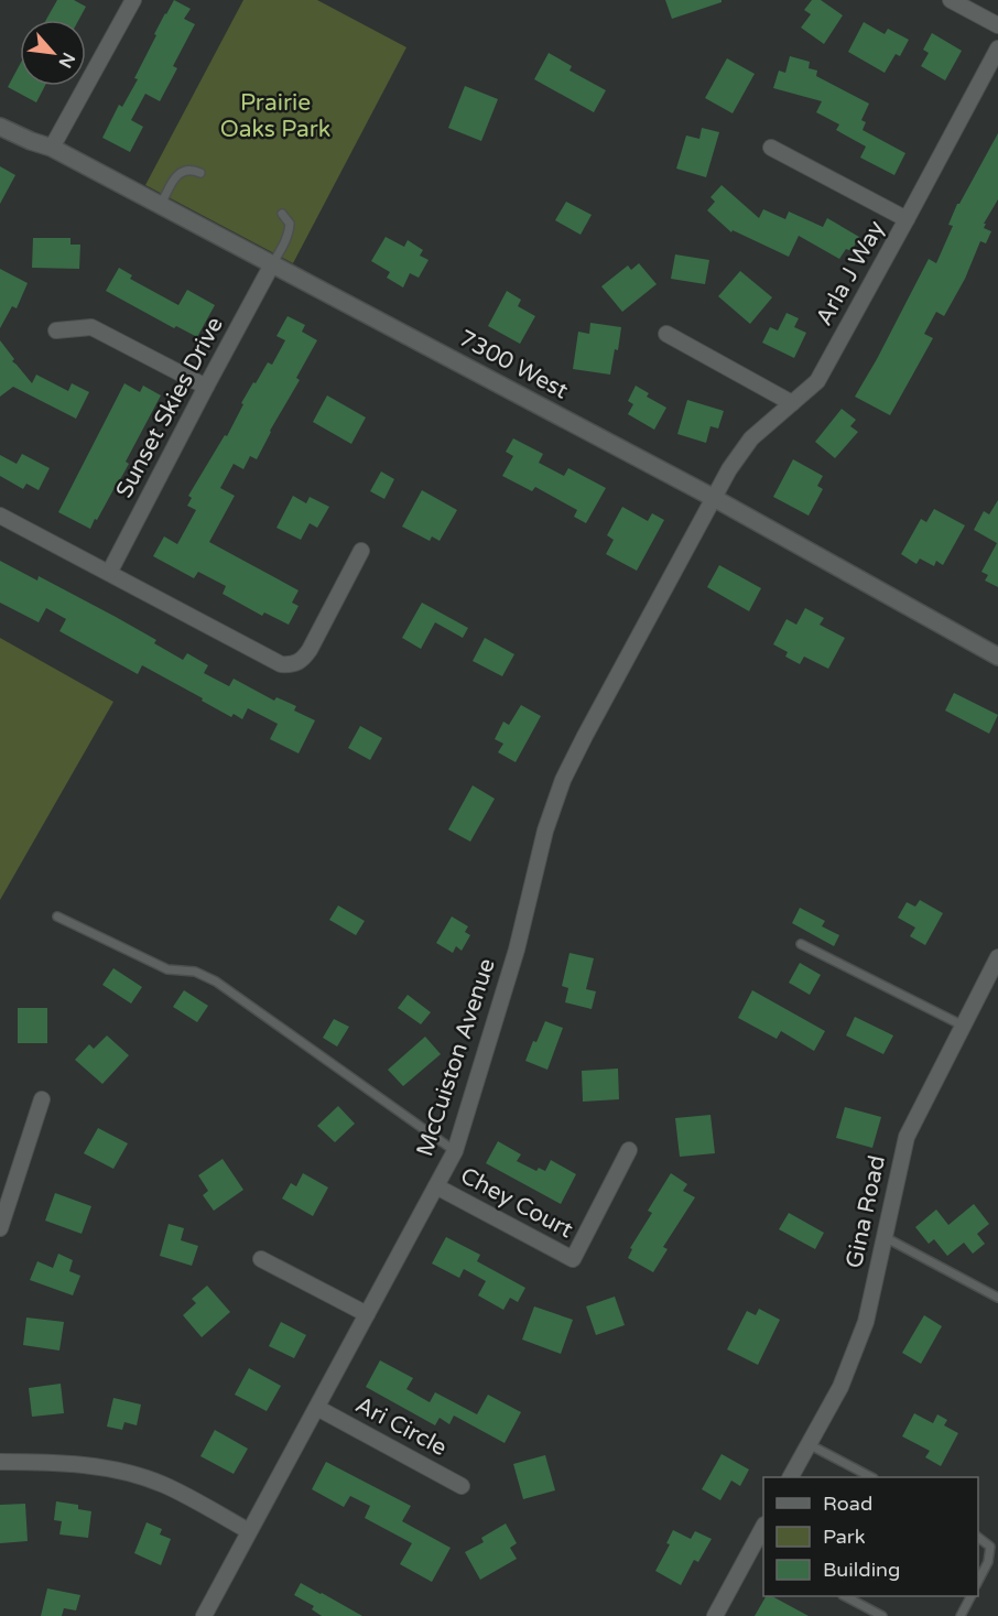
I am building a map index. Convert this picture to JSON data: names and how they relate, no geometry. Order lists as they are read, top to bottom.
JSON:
{
  "streets": {
    "street": [
      "Arla J Way",
      "7300 West",
      "Sunset Skies Drive",
      "McCuiston Avenue",
      "Chey Court",
      "Gina Road",
      "Ari Circle"
    ]
  },
  "crossings": [
    ["Arla J Way", "7300 West"],
    ["Arla J Way", "McCuiston Avenue"],
    ["7300 West", "Sunset Skies Drive"],
    ["7300 West", "McCuiston Avenue"],
    ["McCuiston Avenue", "Chey Court"],
    ["McCuiston Avenue", "Ari Circle"]
  ],
  "parks": ["Prairie Oaks Park"],
  "legend": ["Road", "Park", "Building"],
  "north": "bottom right"
}
